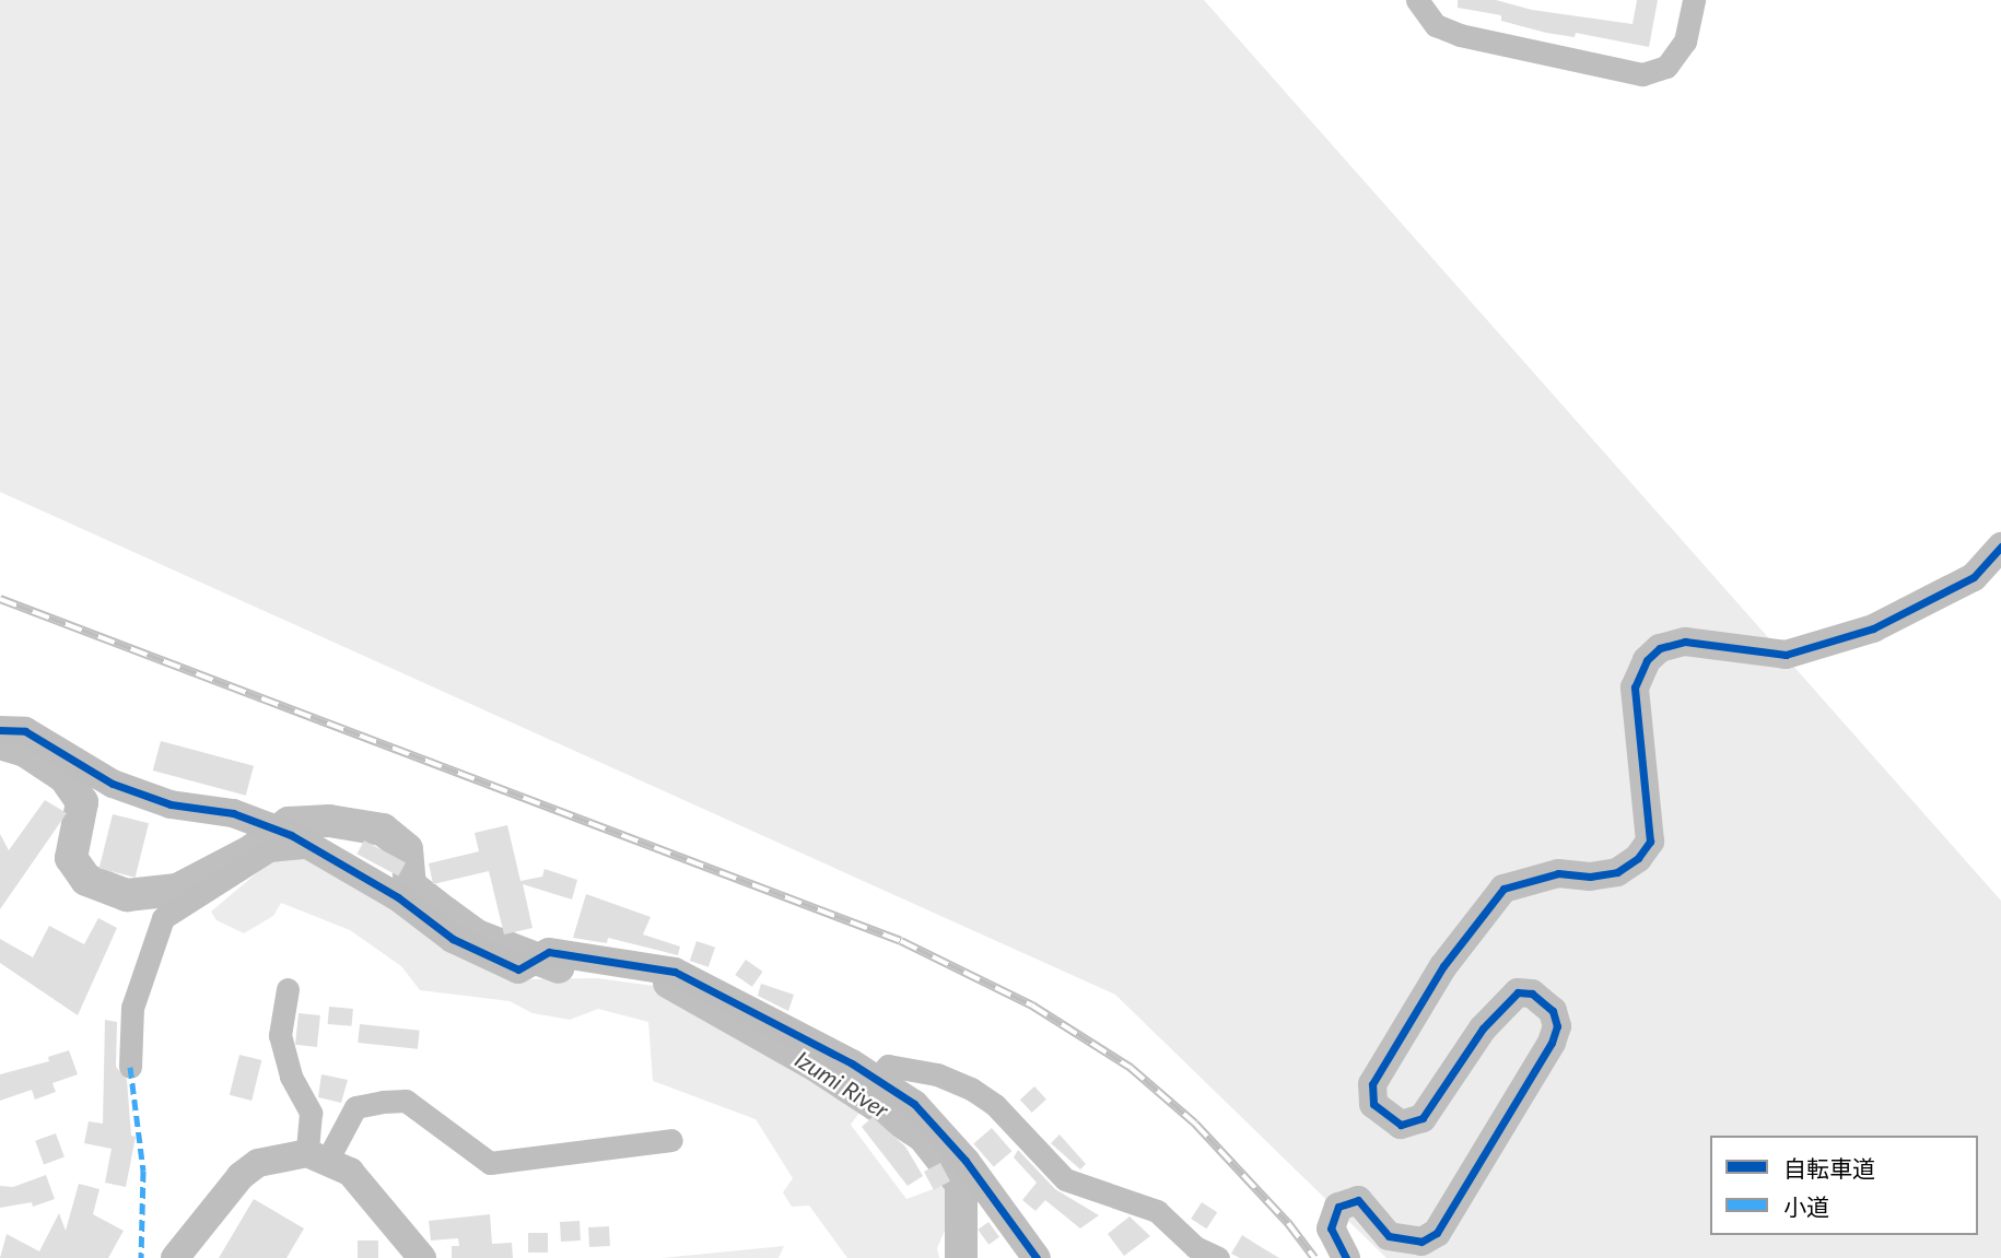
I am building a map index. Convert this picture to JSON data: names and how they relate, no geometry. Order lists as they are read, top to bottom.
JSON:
{
  "water": ["Izumi River"],
  "legend": ["自転車道", "小道"]
}
